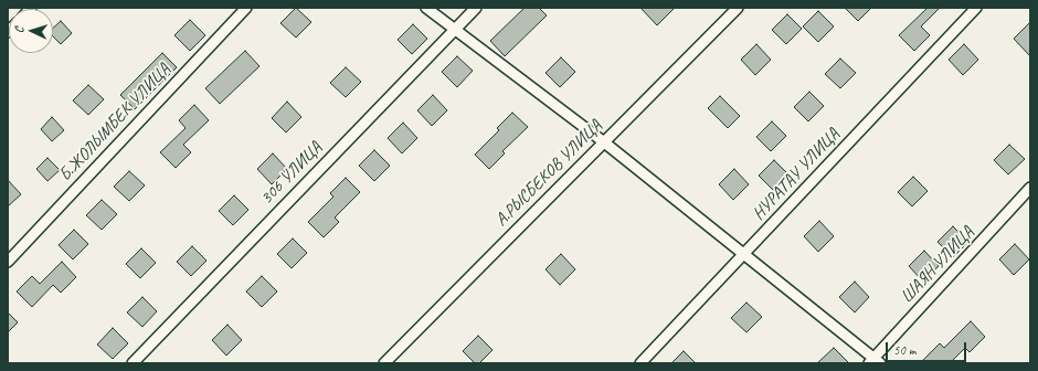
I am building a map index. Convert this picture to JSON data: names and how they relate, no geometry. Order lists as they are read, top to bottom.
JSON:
{
  "streets": {
    "street": [
      "Б.ЖОЛЫМБЕК УЛИЦА",
      "306 УЛИЦА",
      "А.РЫСБЕКОВ УЛИЦА",
      "НУРАТАУ УЛИЦА",
      "ШАЯН УЛИЦА"
    ]
  },
  "scale_bar": "50 m",
  "north": "left"
}
